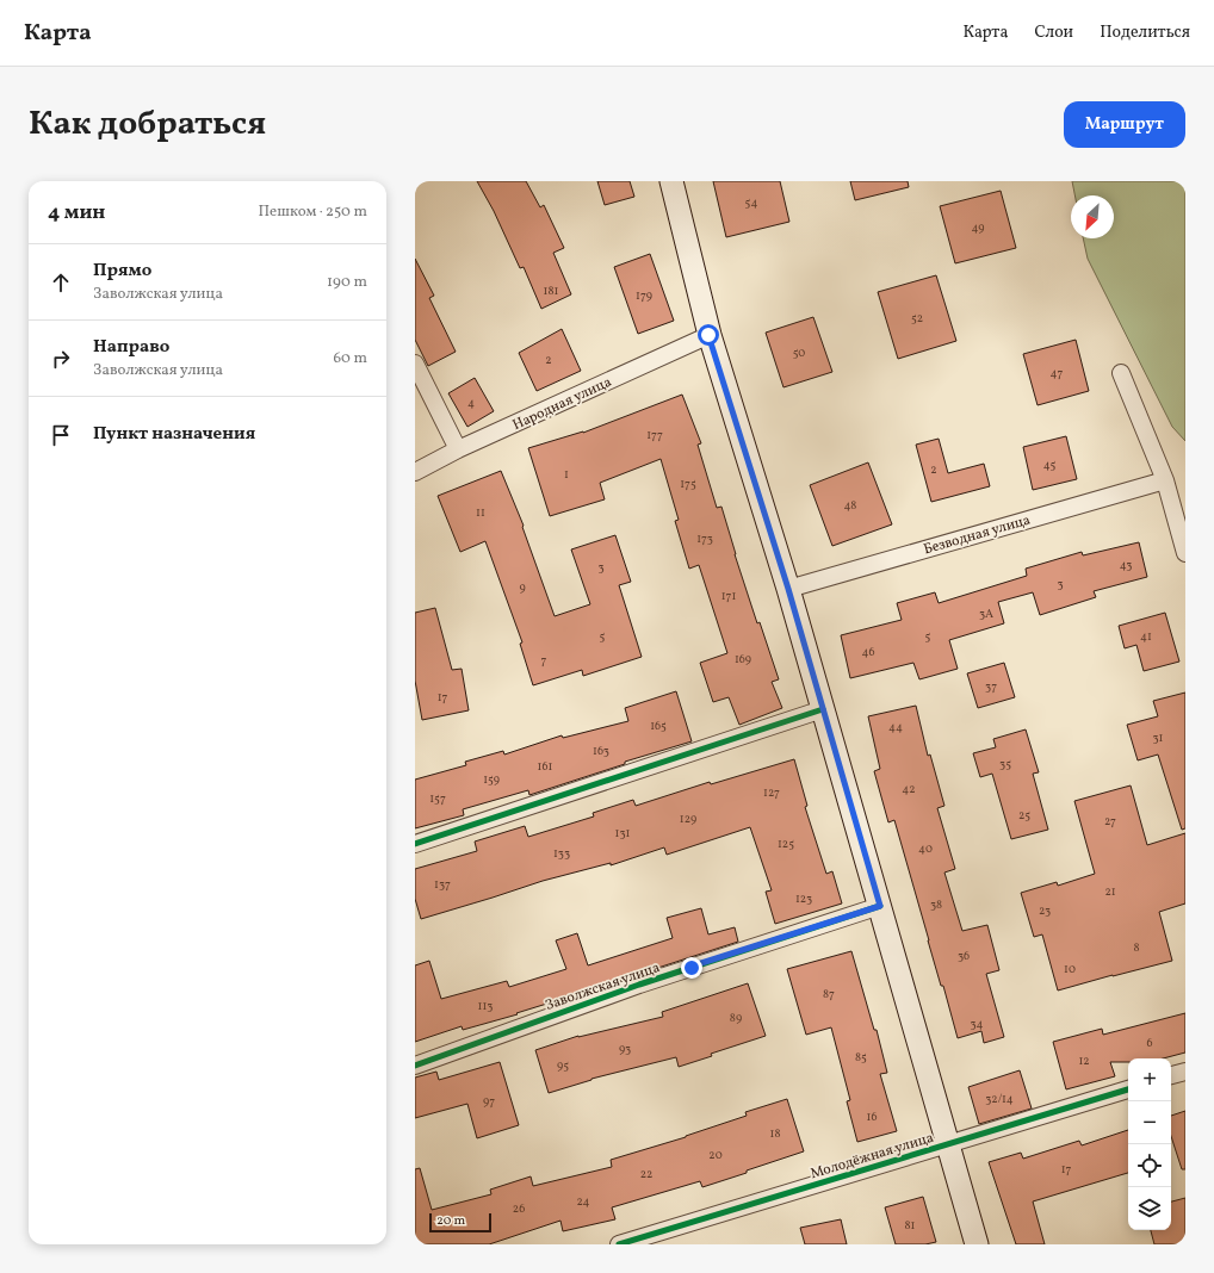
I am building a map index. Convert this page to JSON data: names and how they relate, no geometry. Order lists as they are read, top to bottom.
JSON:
{
  "streets": {
    "street": [
      "Народная улица",
      "Безводная улица",
      "Заволжская улица",
      "Молодёжная улица"
    ]
  },
  "house_numbers": [
    "54",
    "49",
    "181",
    "179",
    "52",
    "50",
    "2",
    "47",
    "4",
    "177",
    "45",
    "2",
    "1",
    "175",
    "48",
    "11",
    "173",
    "43",
    "3",
    "3",
    "9",
    "171",
    "3А",
    "5",
    "5",
    "41",
    "46",
    "169",
    "7",
    "37",
    "17",
    "165",
    "44",
    "31",
    "163",
    "35",
    "161",
    "159",
    "42",
    "127",
    "157",
    "25",
    "129",
    "27",
    "131",
    "125",
    "40",
    "133",
    "137",
    "21",
    "123",
    "38",
    "23",
    "8",
    "36",
    "10",
    "87",
    "113",
    "89",
    "34",
    "6",
    "93",
    "85",
    "12",
    "95",
    "32/14",
    "97",
    "16",
    "18",
    "20",
    "17",
    "22",
    "24",
    "26",
    "81"
  ],
  "scale_bar": "20 m",
  "north": "bottom left",
  "page": {
    "header": "Карта",
    "nav": ["Карта", "Слои", "Поделиться"],
    "title": "Как добраться",
    "buttons": "Маршрут",
    "heading": ["4 мин", "Пешком · 250 m"],
    "list": [
      ["Прямо", "Заволжская улица", "190 m"],
      ["Направо", "Заволжская улица", "60 m"],
      "Пункт назначения"
    ],
    "map_buttons": ["+", "−"],
    "scale": "20 m"
  }
}
